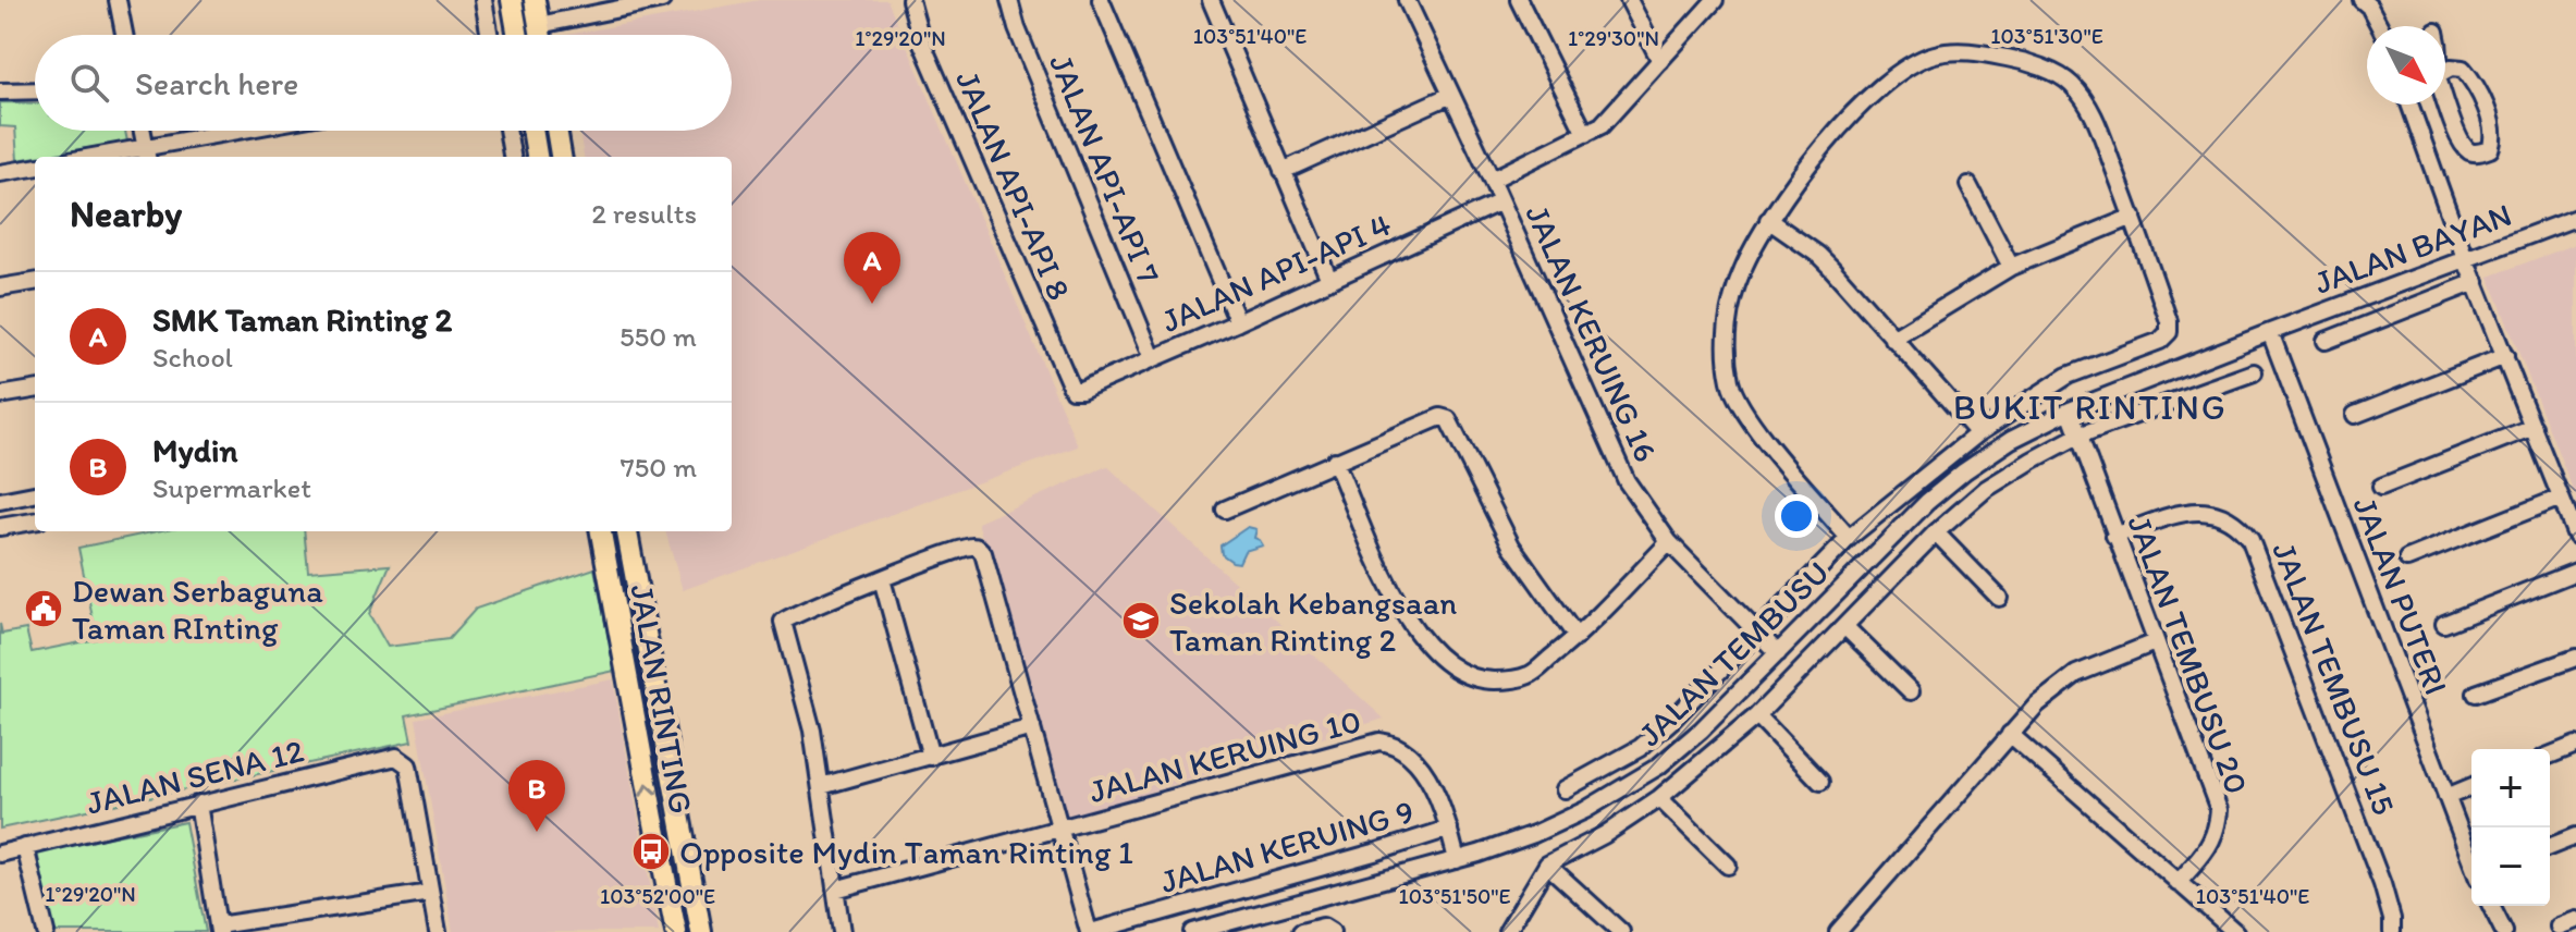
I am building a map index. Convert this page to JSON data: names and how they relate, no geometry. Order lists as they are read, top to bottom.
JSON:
{
  "streets": {
    "main road": ["JALAN RINTING"],
    "street": [
      "JALAN API-API 7",
      "JALAN API-API 8",
      "JALAN BAYAN",
      "JALAN API-API 4",
      "JALAN KERUING 16",
      "JALAN PUTERI",
      "JALAN TEMBUSU",
      "JALAN TEMBUSU 20",
      "JALAN TEMBUSU 15",
      "JALAN KERUING 10",
      "JALAN SENA 12",
      "JALAN KERUING 9"
    ]
  },
  "crossings": [
    ["JALAN API-API 7", "JALAN API-API 4"],
    ["JALAN API-API 8", "JALAN API-API 4"],
    ["JALAN BAYAN", "JALAN PUTERI"],
    ["JALAN BAYAN", "JALAN TEMBUSU"],
    ["JALAN API-API 4", "JALAN KERUING 16"],
    ["JALAN KERUING 16", "JALAN TEMBUSU"],
    ["JALAN PUTERI", "JALAN TEMBUSU"],
    ["JALAN TEMBUSU", "JALAN TEMBUSU 20"],
    ["JALAN TEMBUSU", "JALAN KERUING 9"],
    ["JALAN TEMBUSU 20", "JALAN TEMBUSU 15"],
    ["JALAN KERUING 10", "JALAN KERUING 9"]
  ],
  "districts": ["BUKIT RINTING"],
  "places": {
    "public building": ["Dewan Serbaguna Taman RInting"],
    "school or university": ["Sekolah Kebangsaan Taman Rinting 2"],
    "bus stop": ["Opposite Mydin Taman Rinting 1"]
  },
  "north": "bottom right",
  "page": {
    "search": "Search here",
    "heading": ["Nearby", "2 results"],
    "pins": ["A", "B"],
    "list": [
      {
        "mark": "A",
        "name": "SMK Taman Rinting 2",
        "note": "School",
        "value": "550 m"
      },
      {
        "mark": "B",
        "name": "Mydin",
        "note": "Supermarket",
        "value": "750 m"
      }
    ],
    "map_buttons": ["+", "−"]
  },
  "coordinates": [
    "103°51'40\"E",
    "103°51'30\"E",
    "1°29'30\"N",
    "1°29'20\"N",
    "103°52'00\"E",
    "103°51'50\"E"
  ]
}
